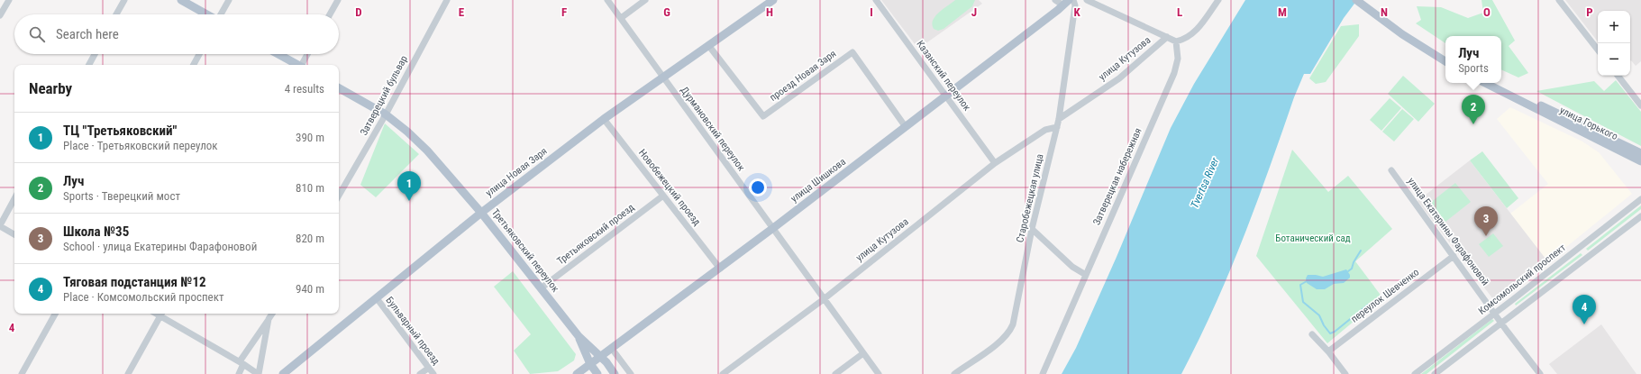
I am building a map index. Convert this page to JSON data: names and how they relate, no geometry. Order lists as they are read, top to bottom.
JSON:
{
  "streets": {
    "main road": [
      "улица Горького",
      "улица Новая Заря",
      "улица Шишкова",
      "Третьяковский переулок"
    ],
    "street": [
      "улица Кутузова",
      "проезд Новая Заря",
      "Казанский переулок",
      "Затверецкий бульвар",
      "Дурмановский переулок",
      "Затверецкая набережная",
      "Новобежецкий проезд",
      "Старобежецкая улица",
      "улица Екатерины Фарафоновой",
      "Третьяковский проезд",
      "Комсомольский проспект",
      "переулок Шевченко",
      "Бульварный проезд"
    ]
  },
  "crossings": [
    ["улица Кутузова", "Казанский переулок"],
    ["улица Кутузова", "Дурмановский переулок"],
    ["улица Кутузова", "Старобежецкая улица"],
    ["проезд Новая Заря", "улица Новая Заря"],
    ["проезд Новая Заря", "улица Шишкова"],
    ["Казанский переулок", "улица Шишкова"],
    ["Затверецкий бульвар", "Третьяковский переулок"],
    ["Дурмановский переулок", "улица Новая Заря"],
    ["Дурмановский переулок", "улица Шишкова"],
    ["улица Новая Заря", "Новобежецкий проезд"],
    ["улица Новая Заря", "Третьяковский переулок"],
    ["улица Новая Заря", "Бульварный проезд"],
    ["улица Шишкова", "Новобежецкий проезд"],
    ["улица Шишкова", "Старобежецкая улица"],
    ["улица Шишкова", "Третьяковский переулок"],
    ["Новобежецкий проезд", "Третьяковский проезд"],
    ["улица Екатерины Фарафоновой", "Комсомольский проспект"],
    ["улица Екатерины Фарафоновой", "переулок Шевченко"],
    ["Третьяковский проезд", "Третьяковский переулок"]
  ],
  "water": ["Tvertsa River"],
  "parks": ["Ботанический сад"],
  "page": {
    "map_buttons": ["+", "−"],
    "search": "Search here",
    "popup": ["Луч", "Sports"],
    "heading": ["Nearby", "4 results"],
    "pins": [
      "2",
      "1",
      "3",
      "4"
    ],
    "list": [
      {
        "mark": "1",
        "name": "ТЦ \"Третьяковский\"",
        "note": "Place · Третьяковский переулок",
        "value": "390 m"
      },
      {
        "mark": "2",
        "name": "Луч",
        "note": "Sports · Тверецкий мост",
        "value": "810 m"
      },
      {
        "mark": "3",
        "name": "Школа №35",
        "note": "School · улица Екатерины Фарафоновой",
        "value": "820 m"
      },
      {
        "mark": "4",
        "name": "Тяговая подстанция №12",
        "note": "Place · Комсомольский проспект",
        "value": "940 m"
      }
    ]
  },
  "grid": {
    "columns": [
      "D",
      "E",
      "F",
      "G",
      "H",
      "I",
      "J",
      "K",
      "L",
      "M",
      "N",
      "O",
      "P"
    ],
    "rows": ["4"]
  }
}
